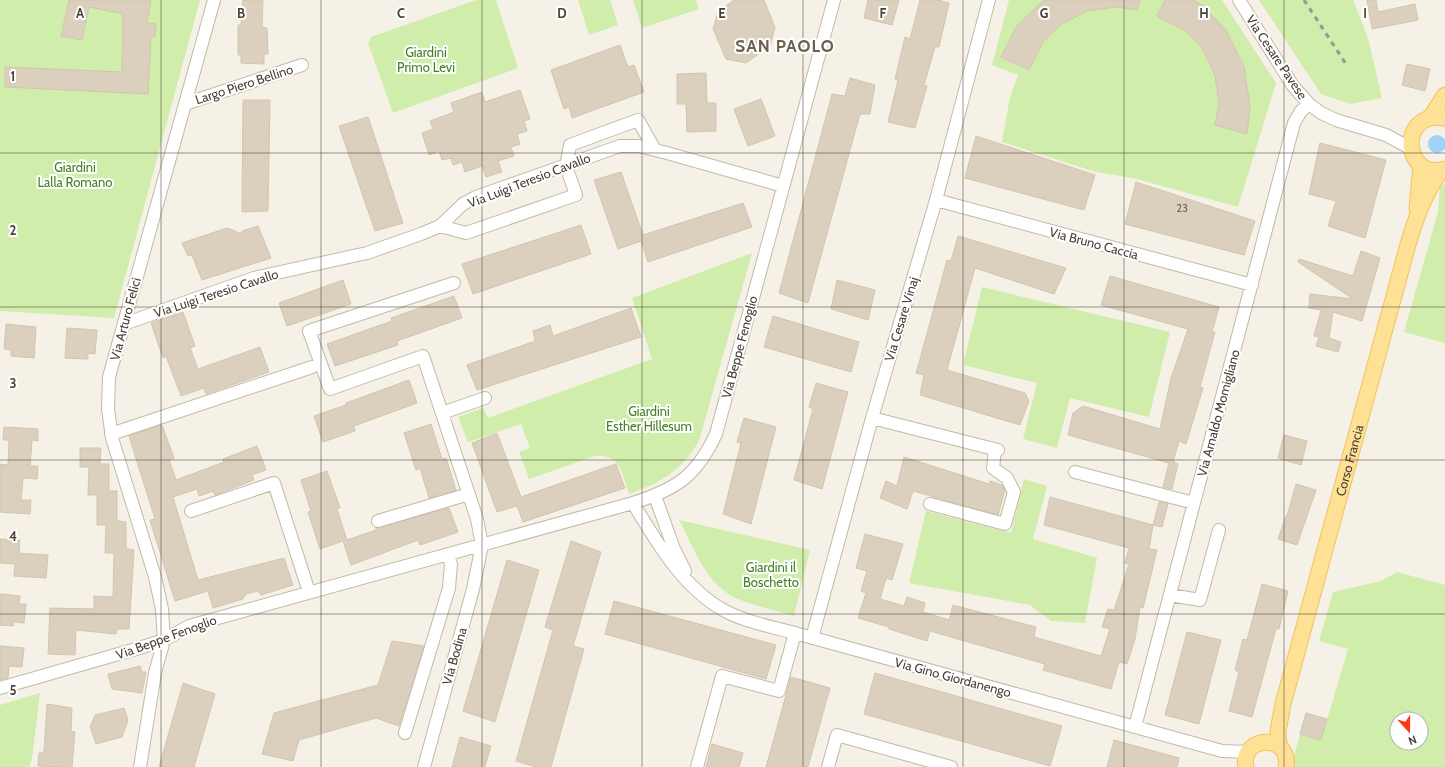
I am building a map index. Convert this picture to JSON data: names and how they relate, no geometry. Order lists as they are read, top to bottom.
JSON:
{
  "streets": {
    "main road": ["Corso Francia"],
    "street": [
      "Via Cesare Pavese",
      "Largo Piero Bellino",
      "Via Luigi Teresio Cavallo",
      "Via Bruno Caccia",
      "Via Arturo Felici",
      "Via Cesare Vinaj",
      "Via Beppe Fenoglio",
      "Via Arnaldo Momigliano",
      "Via Bodina",
      "Via Gino Giordanengo"
    ]
  },
  "crossings": [
    ["Via Cesare Pavese", "Via Arnaldo Momigliano"],
    ["Largo Piero Bellino", "Via Arturo Felici"],
    ["Via Luigi Teresio Cavallo", "Via Arturo Felici"],
    ["Via Luigi Teresio Cavallo", "Via Beppe Fenoglio"],
    ["Via Bruno Caccia", "Via Cesare Vinaj"],
    ["Via Bruno Caccia", "Via Arnaldo Momigliano"],
    ["Via Arturo Felici", "Via Beppe Fenoglio"],
    ["Via Cesare Vinaj", "Via Gino Giordanengo"],
    ["Via Beppe Fenoglio", "Via Bodina"],
    ["Via Beppe Fenoglio", "Via Gino Giordanengo"],
    ["Via Arnaldo Momigliano", "Via Gino Giordanengo"]
  ],
  "districts": ["SAN PAOLO"],
  "parks": [
    "Giardini Primo Levi",
    "Giardini Lalla Romano",
    "Giardini Esther Hillesum",
    "Giardini il Boschetto"
  ],
  "house_numbers": ["23"],
  "north": "bottom",
  "grid": {
    "columns": [
      "A",
      "B",
      "C",
      "D",
      "E",
      "F",
      "G",
      "H",
      "I"
    ],
    "rows": [
      "1",
      "2",
      "3",
      "4",
      "5"
    ]
  }
}
